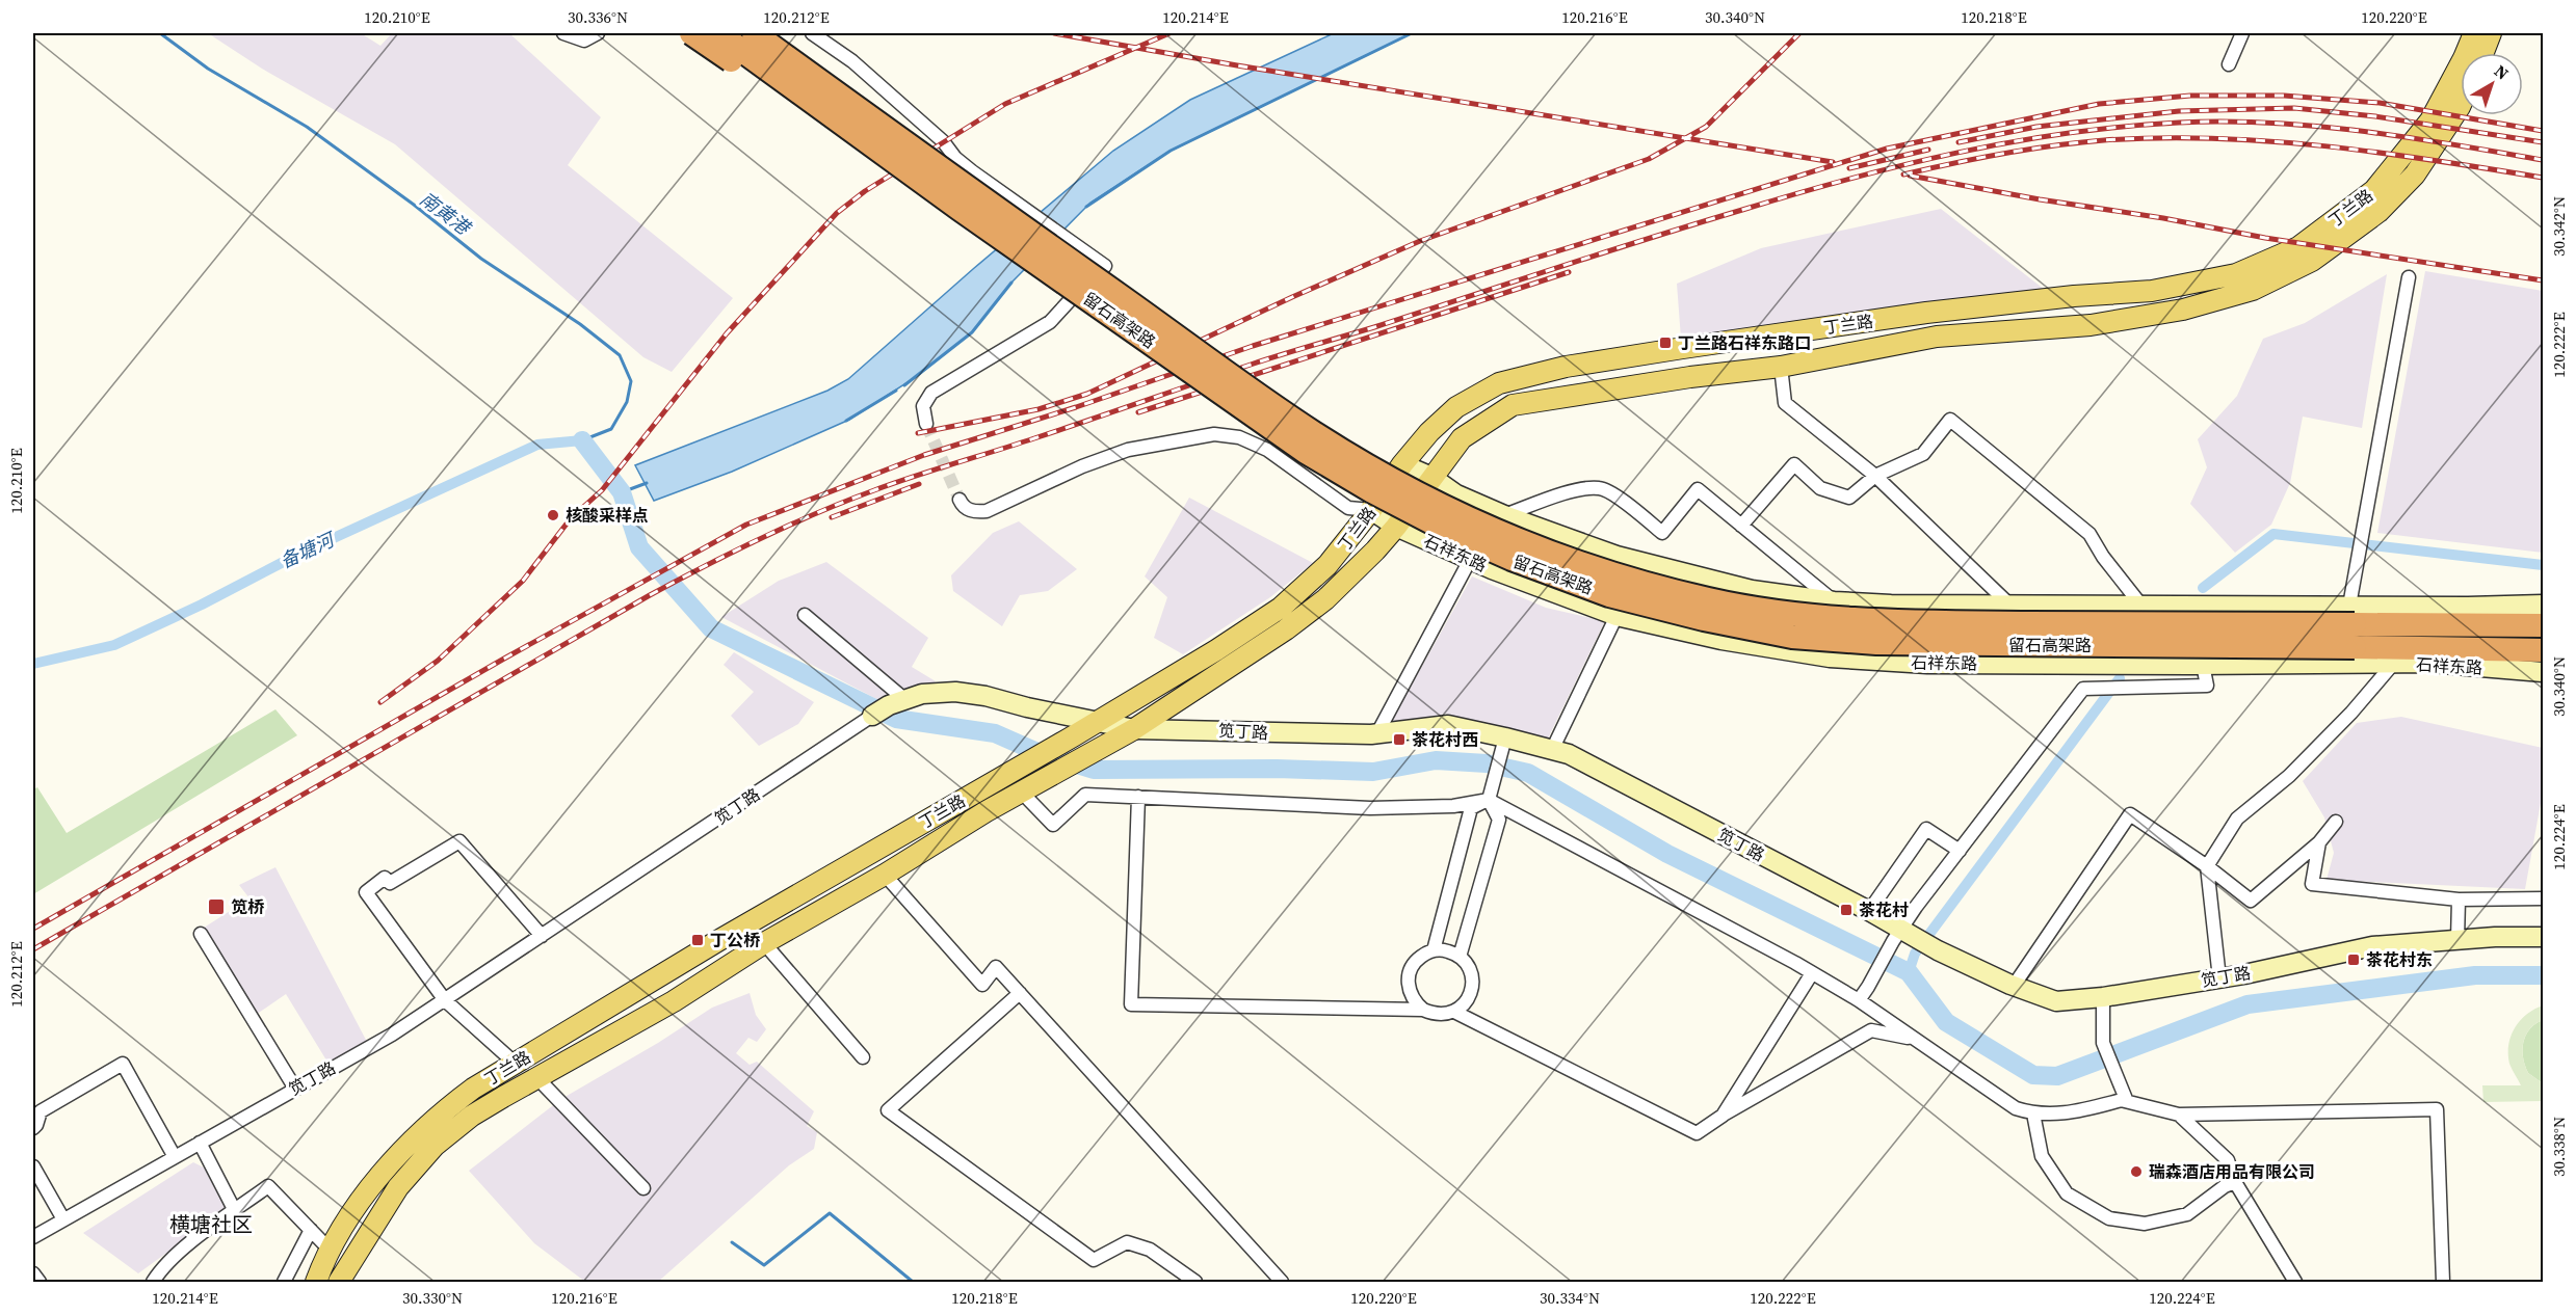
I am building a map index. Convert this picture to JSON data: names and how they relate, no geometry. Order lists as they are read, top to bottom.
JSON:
{
  "streets": {
    "highway": ["留石高架路"],
    "main road": ["丁兰路", "石祥东路", "笕丁路"]
  },
  "crossings": [
    ["丁兰路", "石祥东路"],
    ["丁兰路", "笕丁路"]
  ],
  "districts": ["横塘社区"],
  "water": ["南黄港", "备塘河"],
  "places": {
    "transit": [
      "丁兰路石祥东路口",
      "茶花村西",
      "笕桥",
      "茶花村",
      "丁公桥",
      "茶花村东"
    ],
    "other": ["核酸采样点", "瑞森酒店用品有限公司"]
  },
  "north": "top right",
  "coordinates": [
    "120.210°E",
    "30.336°N",
    "120.212°E",
    "120.214°E",
    "120.216°E",
    "30.340°N",
    "120.218°E",
    "120.220°E",
    "30.342°N",
    "120.222°E",
    "120.224°E",
    "30.338°N",
    "30.330°N",
    "30.334°N"
  ]
}
